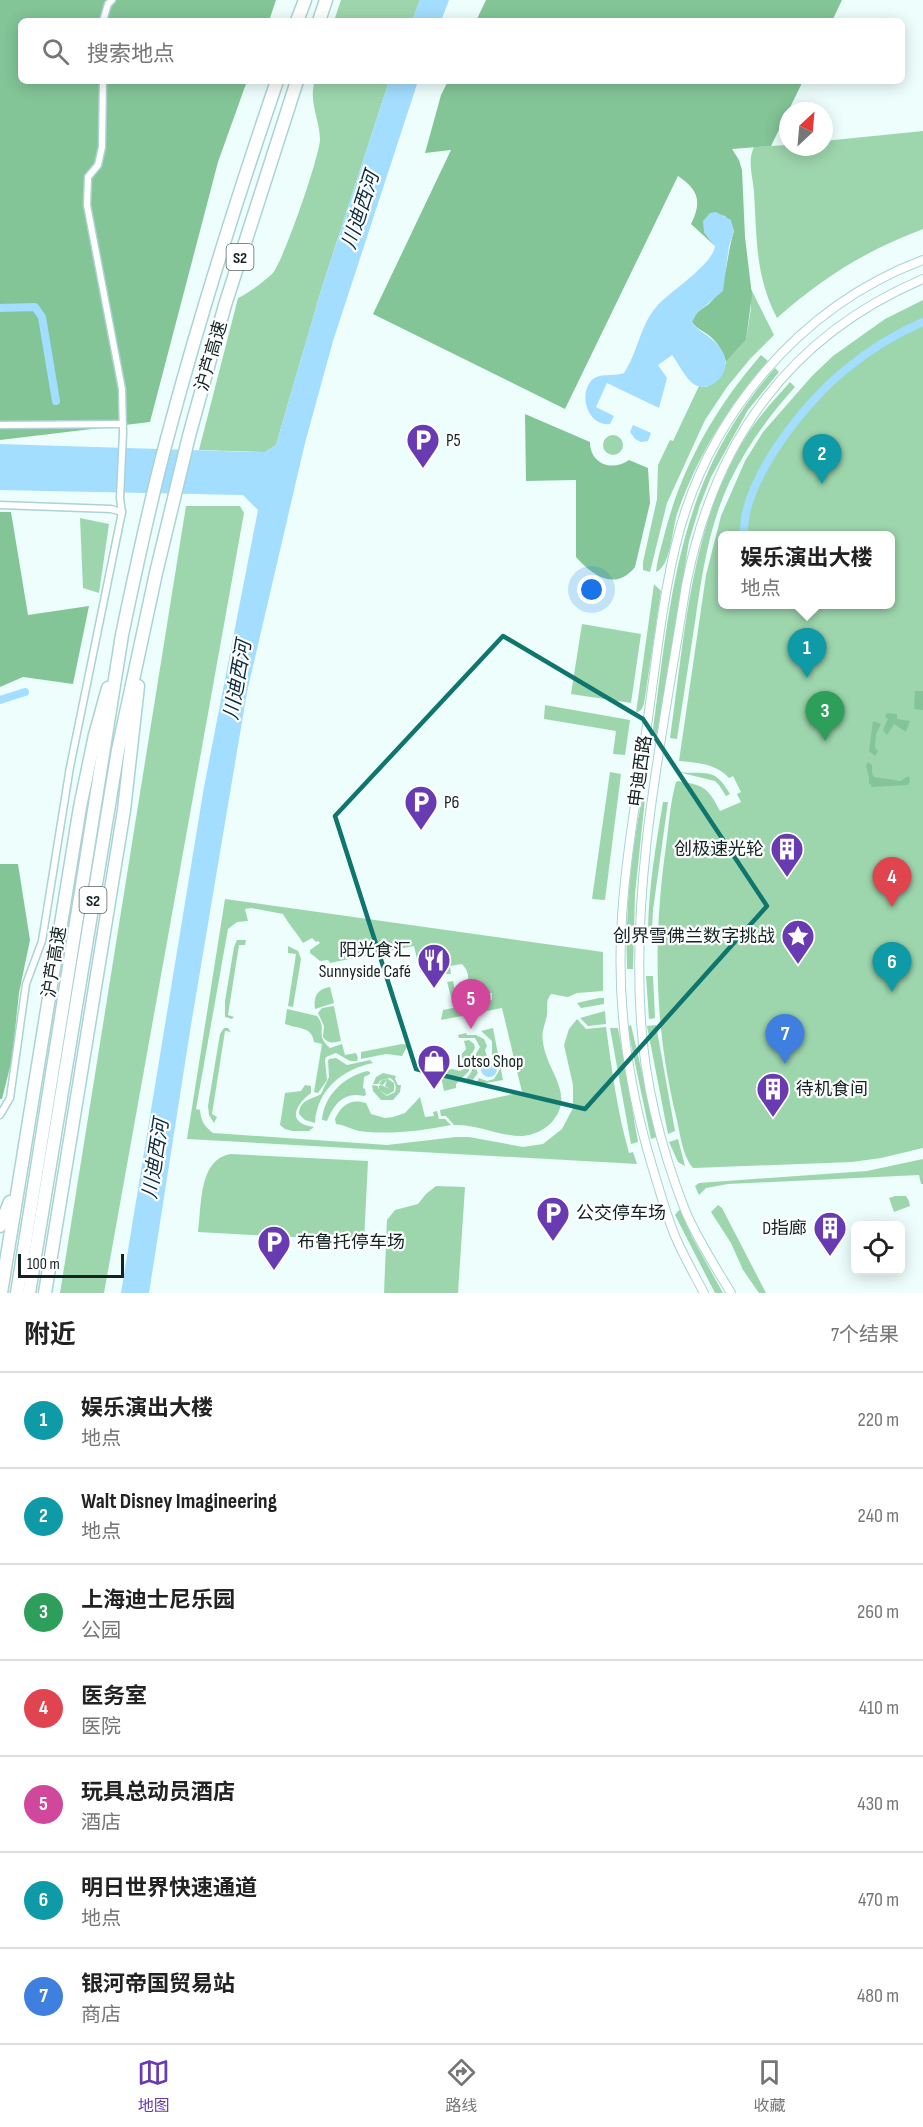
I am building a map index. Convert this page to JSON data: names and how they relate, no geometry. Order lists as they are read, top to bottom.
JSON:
{
  "streets": {
    "highway": ["S2", "沪芦高速"],
    "street": ["申迪西路"]
  },
  "water": ["川迪西河"],
  "places": {
    "parking": [
      "P5",
      "P6",
      "公交停车场",
      "布鲁托停车场"
    ],
    "building": ["创极速光轮", "待机食间", "D指廊"],
    "place": ["创界雪佛兰数字挑战"],
    "restaurant": ["阳光食汇 Sunnyside Café"],
    "shop": ["Lotso Shop"]
  },
  "scale_bar": "100 m",
  "north": "top right",
  "page": {
    "search": "搜索地点",
    "pins": [
      "2",
      "1",
      "3",
      "4",
      "6",
      "5",
      "7"
    ],
    "popup": ["娱乐演出大楼", "地点"],
    "scale": "100 m",
    "heading": ["附近", "7个结果"],
    "list": [
      {
        "mark": "1",
        "name": "娱乐演出大楼",
        "note": "地点",
        "value": "220 m"
      },
      {
        "mark": "2",
        "name": "Walt Disney Imagineering",
        "note": "地点",
        "value": "240 m"
      },
      {
        "mark": "3",
        "name": "上海迪士尼乐园",
        "note": "公园",
        "value": "260 m"
      },
      {
        "mark": "4",
        "name": "医务室",
        "note": "医院",
        "value": "410 m"
      },
      {
        "mark": "5",
        "name": "玩具总动员酒店",
        "note": "酒店",
        "value": "430 m"
      },
      {
        "mark": "6",
        "name": "明日世界快速通道",
        "note": "地点",
        "value": "470 m"
      },
      {
        "mark": "7",
        "name": "银河帝国贸易站",
        "note": "商店",
        "value": "480 m"
      }
    ],
    "nav": ["地图", "路线", "收藏"]
  }
}
